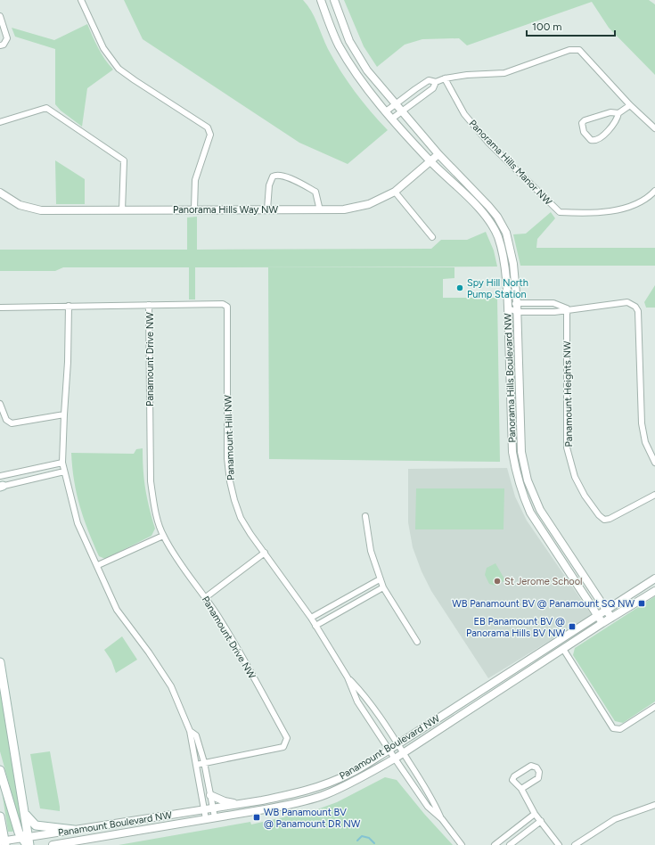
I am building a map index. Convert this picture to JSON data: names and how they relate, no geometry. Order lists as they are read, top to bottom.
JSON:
{
  "streets": {
    "street": [
      "Panorama Hills Manor NW",
      "Panorama Hills Way NW",
      "Panamount Drive NW",
      "Panorama Hills Boulevard NW",
      "Panamount Heights NW",
      "Panamount Hill NW",
      "Panamount Boulevard NW"
    ]
  },
  "crossings": [
    ["Panorama Hills Way NW", "Panorama Hills Boulevard NW"],
    ["Panamount Drive NW", "Panamount Hill NW"],
    ["Panorama Hills Boulevard NW", "Panamount Boulevard NW"],
    ["Panamount Hill NW", "Panamount Boulevard NW"]
  ],
  "places": {
    "other": ["Spy Hill North Pump Station", "St Jerome School"],
    "transit": ["WB Panamount BV @ Panamount SQ NW", "EB Panamount BV @ Panorama Hills BV NW", "WB Panamount BV @ Panamount DR NW"]
  },
  "scale_bar": "100 m"
}
